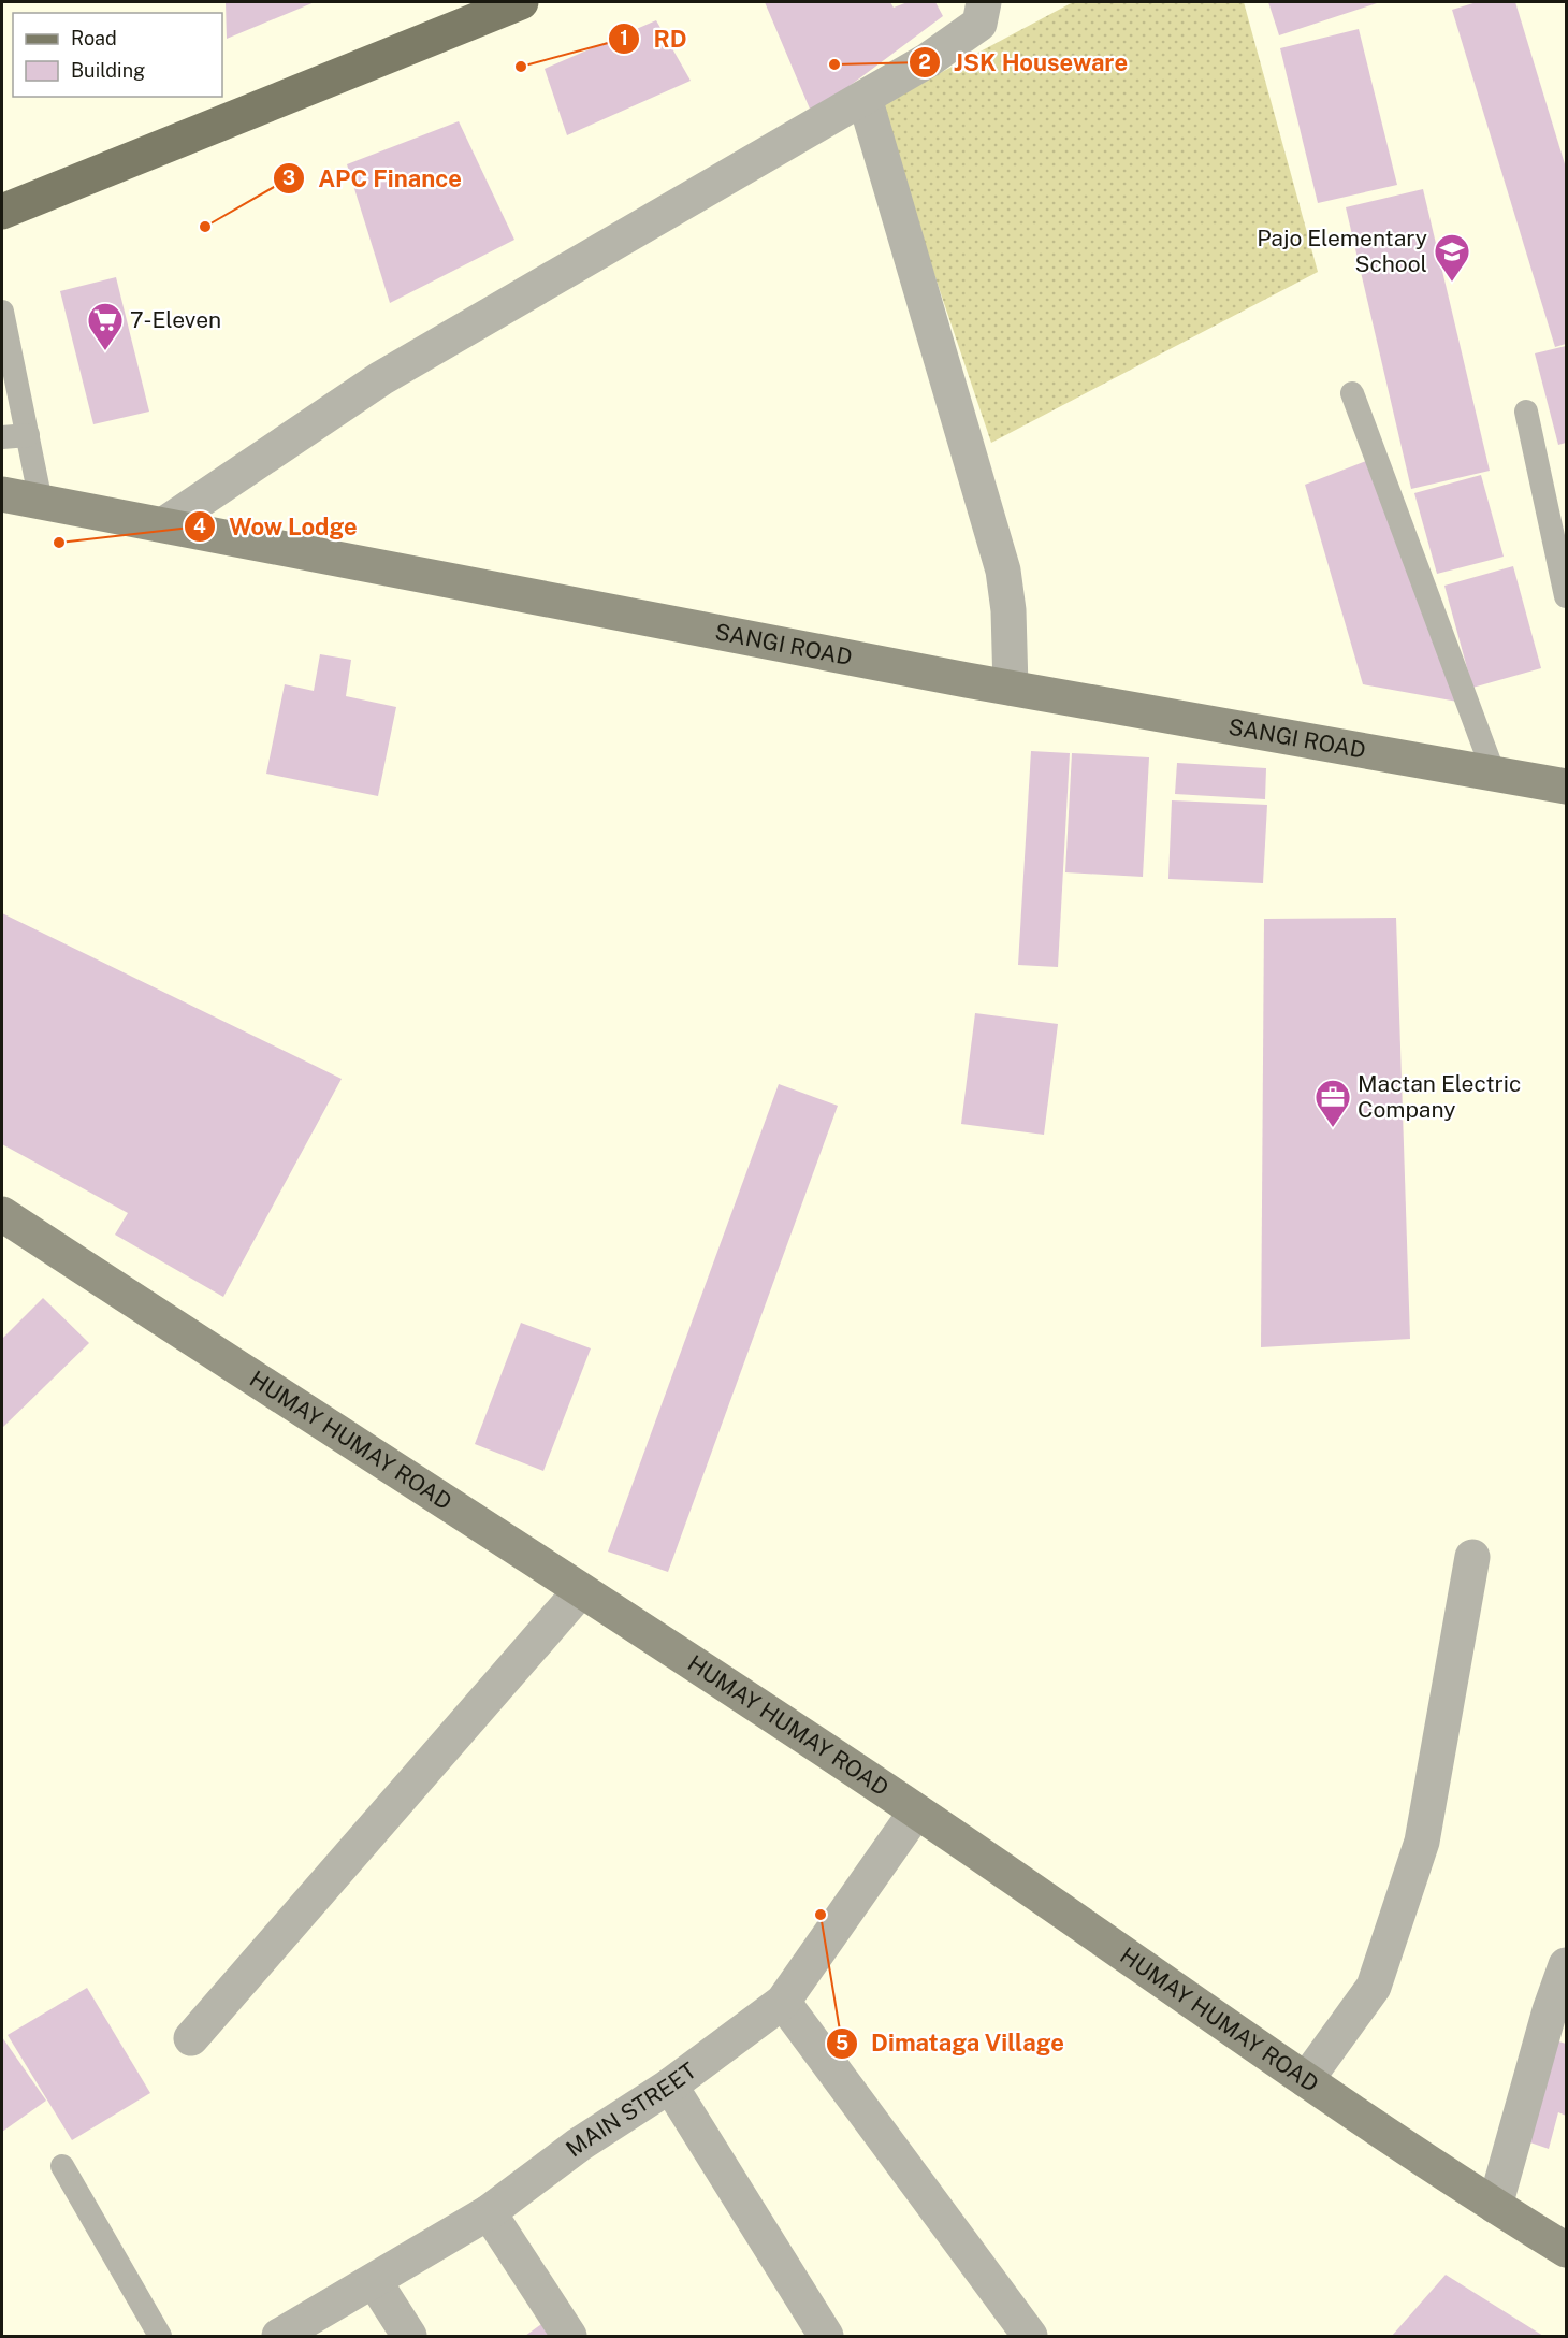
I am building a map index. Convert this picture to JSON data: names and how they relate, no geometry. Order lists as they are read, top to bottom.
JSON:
{
  "streets": {
    "street": ["SANGI ROAD", "HUMAY HUMAY ROAD", "MAIN STREET"]
  },
  "crossings": [
    ["HUMAY HUMAY ROAD", "MAIN STREET"]
  ],
  "places": {
    "other": [
      "JSK Houseware",
      "RD",
      "APC Finance",
      "Wow Lodge",
      "Dimataga Village"
    ],
    "school or university": ["Pajo Elementary School"],
    "supermarket": ["7-Eleven"],
    "office": ["Mactan Electric Company"]
  },
  "legend": ["Road", "Building"]
}
